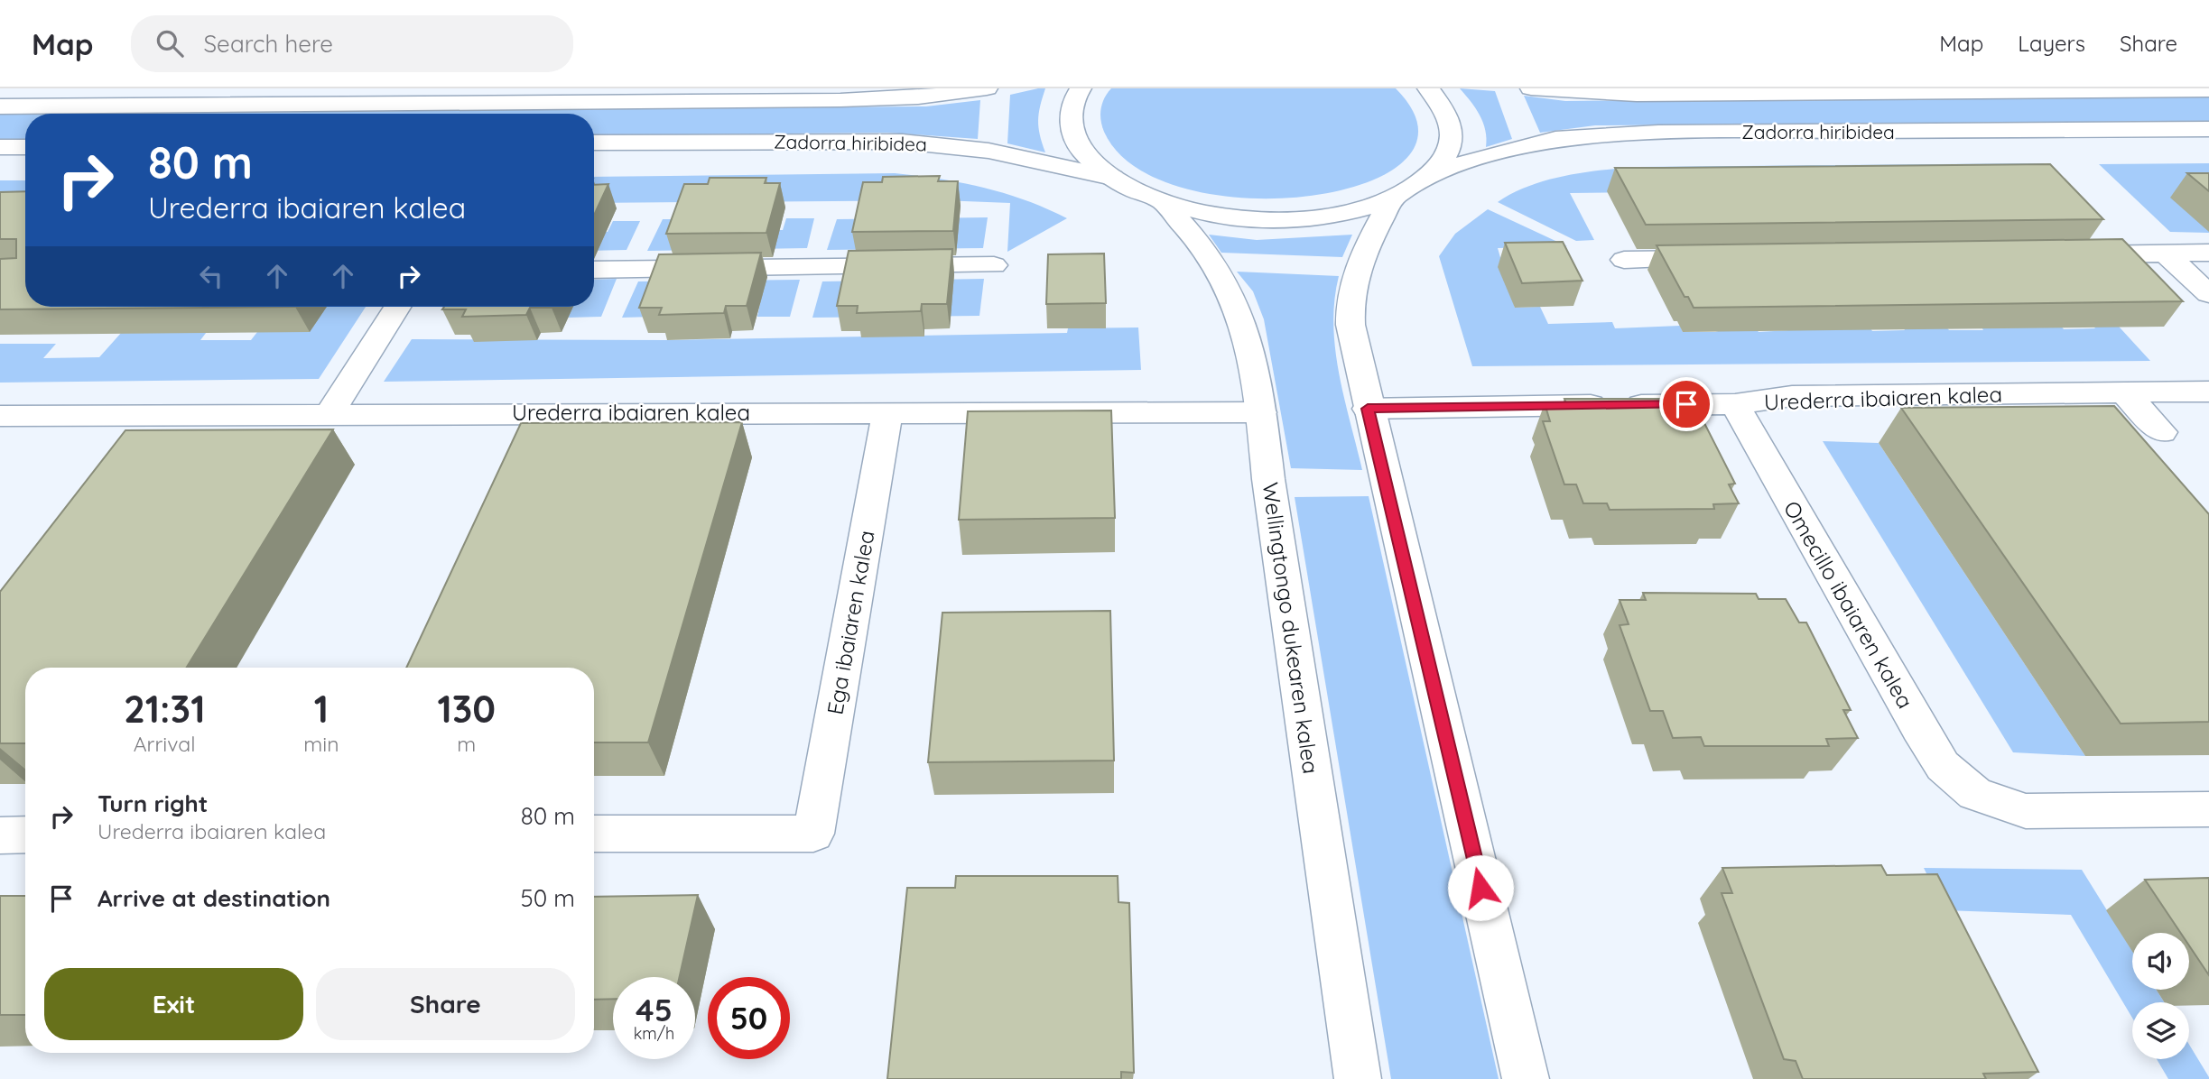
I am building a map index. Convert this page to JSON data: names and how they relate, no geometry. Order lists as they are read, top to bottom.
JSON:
{
  "streets": {
    "street": [
      "Zadorra hiribidea",
      "Urederra ibaiaren kalea",
      "Omecillo ibaiaren kalea",
      "Ega ibaiaren kalea",
      "Wellingtongo dukearen kalea"
    ]
  },
  "crossings": [
    ["Zadorra hiribidea", "Wellingtongo dukearen kalea"],
    ["Urederra ibaiaren kalea", "Omecillo ibaiaren kalea"],
    ["Urederra ibaiaren kalea", "Ega ibaiaren kalea"],
    ["Urederra ibaiaren kalea", "Wellingtongo dukearen kalea"]
  ],
  "page": {
    "header": "Map",
    "search": "Search here",
    "nav": ["Map", "Layers", "Share"],
    "turn": ["80 m", "Urederra ibaiaren kalea"],
    "eta": [
      "21:31",
      "Arrival",
      "1",
      "min",
      "130",
      "m"
    ],
    "list": [
      {
        "name": "Turn right",
        "note": "Urederra ibaiaren kalea",
        "value": "80 m"
      },
      {
        "name": "Arrive at destination",
        "value": "50 m"
      }
    ],
    "buttons": ["Exit", "Share"],
    "speed": "45 km/h",
    "limit": "50"
  }
}
